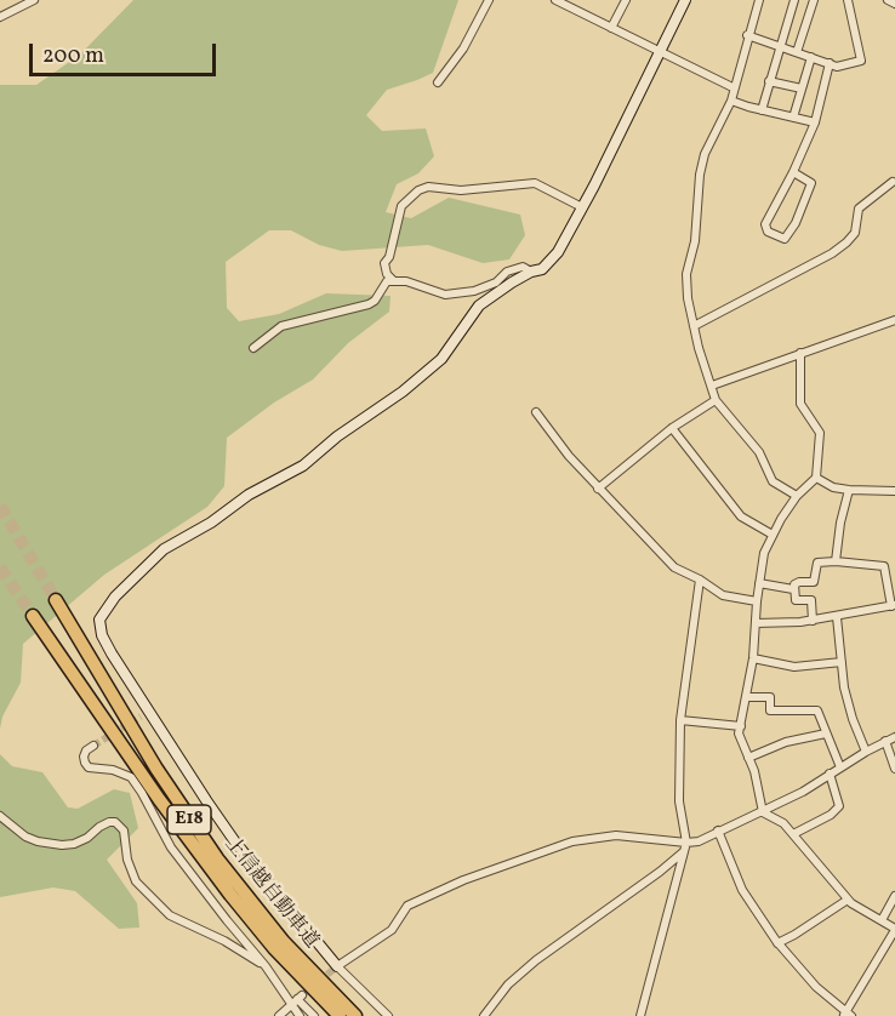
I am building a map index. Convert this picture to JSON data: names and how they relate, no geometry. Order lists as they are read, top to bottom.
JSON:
{
  "streets": {
    "highway": ["E18", "上信越自動車道"]
  },
  "scale_bar": "200 m"
}
